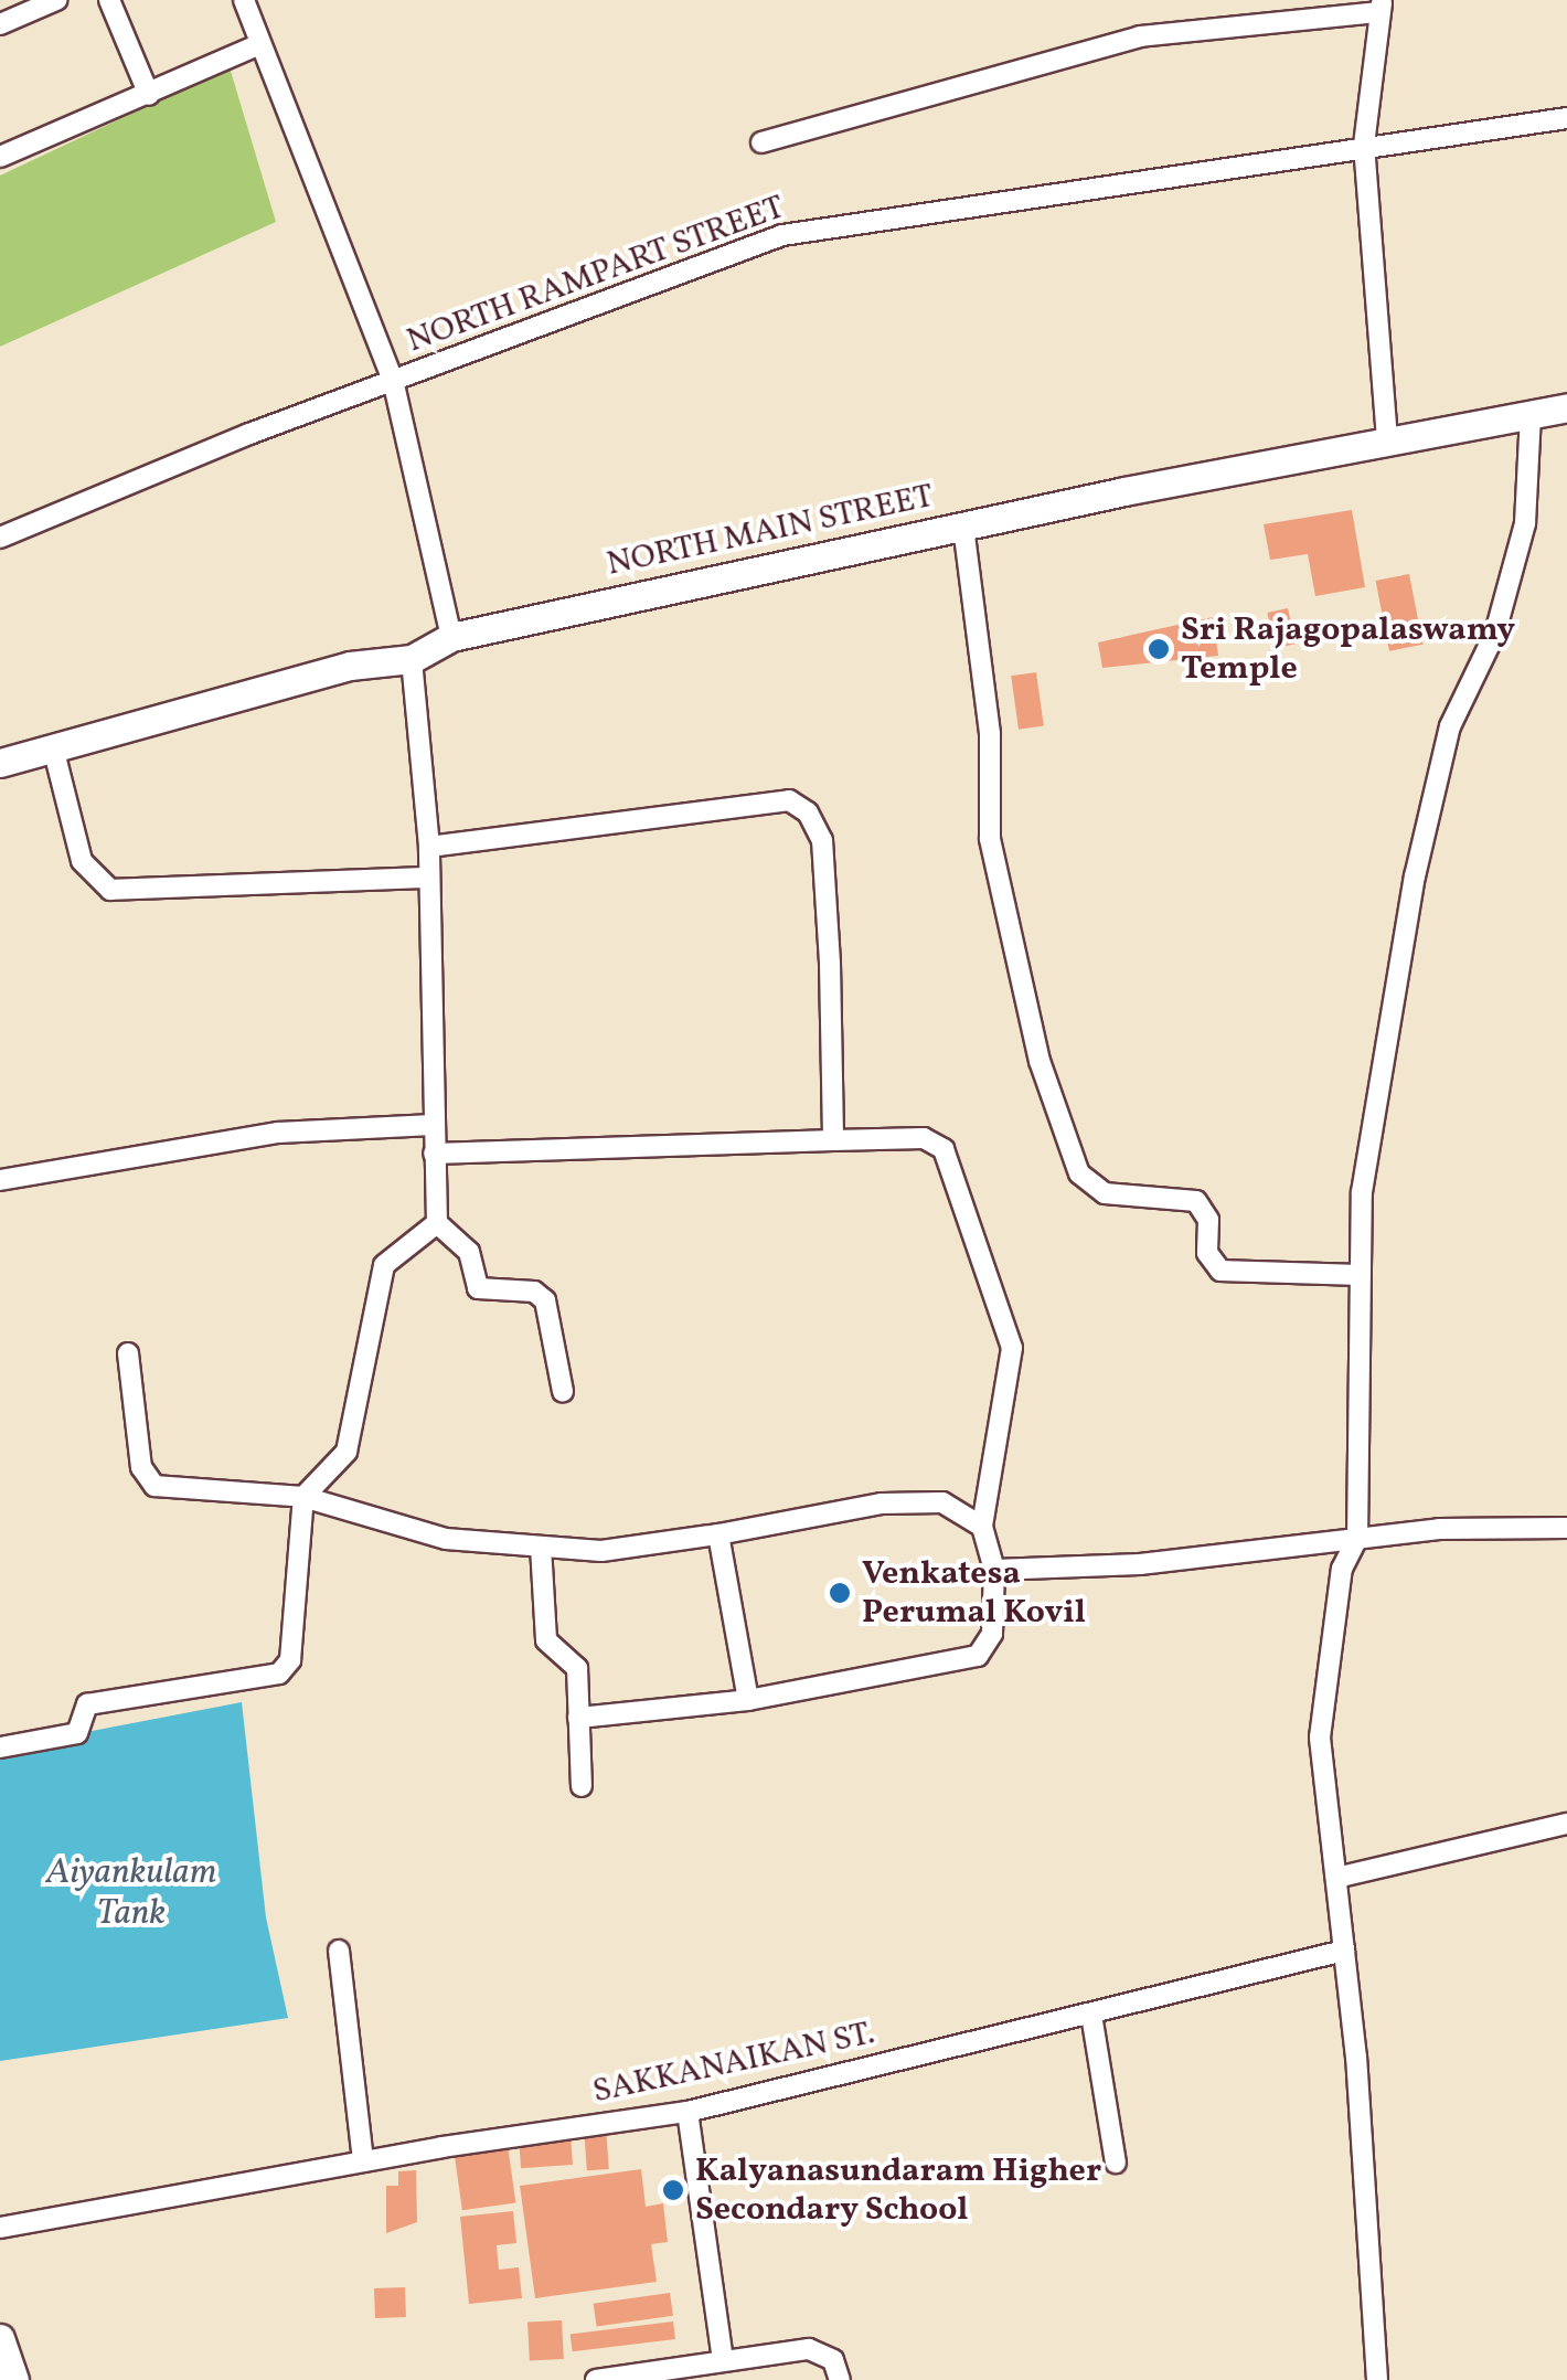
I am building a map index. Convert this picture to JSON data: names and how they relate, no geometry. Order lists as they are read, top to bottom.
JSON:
{
  "streets": {
    "street": ["NORTH RAMPART STREET", "NORTH MAIN STREET", "SAKKANAIKAN ST."]
  },
  "water": ["Aiyankulam Tank"],
  "places": ["Sri Rajagopalaswamy Temple", "Venkatesa Perumal Kovil", "Kalyanasundaram Higher Secondary School"]
}
